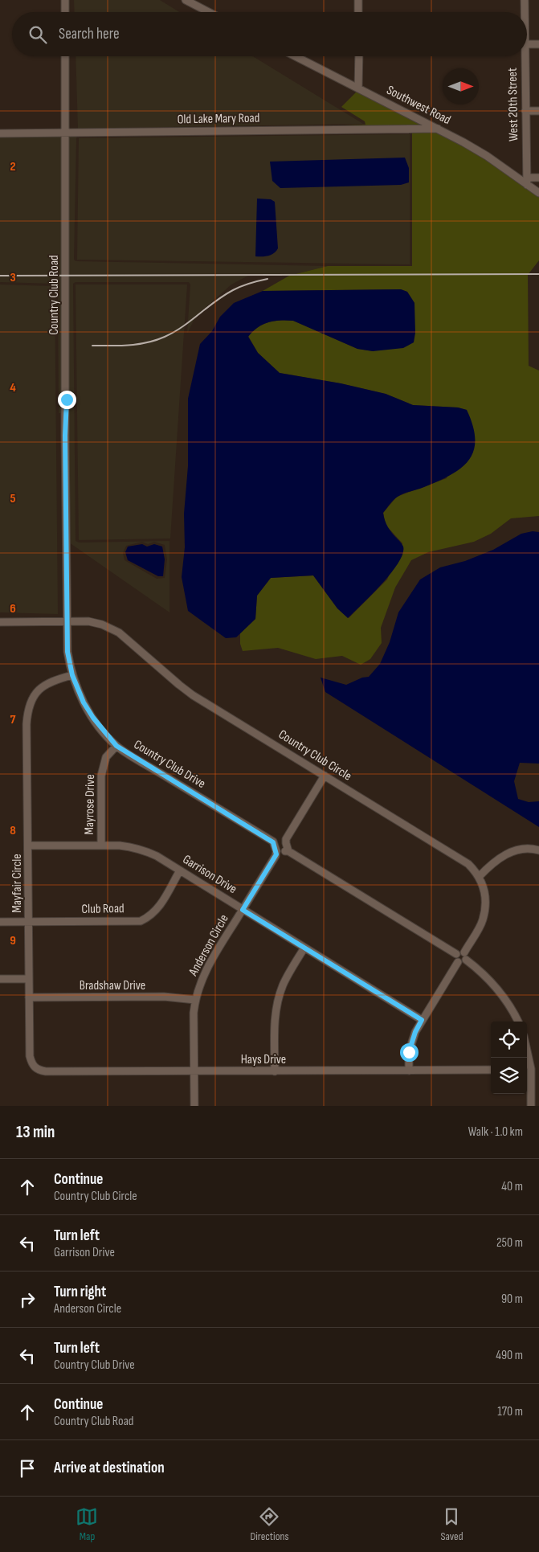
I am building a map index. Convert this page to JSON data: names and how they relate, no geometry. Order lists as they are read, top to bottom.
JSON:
{
  "streets": {
    "street": [
      "West 20th Street",
      "Southwest Road",
      "Old Lake Mary Road",
      "Country Club Road",
      "Country Club Circle",
      "Country Club Drive",
      "Mayrose Drive",
      "Garrison Drive",
      "Mayfair Circle",
      "Club Road",
      "Anderson Circle",
      "Bradshaw Drive",
      "Hays Drive"
    ]
  },
  "crossings": [
    ["West 20th Street", "Southwest Road"],
    ["Southwest Road", "Old Lake Mary Road"],
    ["Old Lake Mary Road", "Country Club Road"],
    ["Country Club Road", "Country Club Drive"],
    ["Country Club Circle", "Country Club Drive"],
    ["Country Club Circle", "Anderson Circle"],
    ["Country Club Drive", "Mayrose Drive"],
    ["Country Club Drive", "Mayfair Circle"],
    ["Country Club Drive", "Anderson Circle"],
    ["Mayrose Drive", "Garrison Drive"],
    ["Garrison Drive", "Mayfair Circle"],
    ["Garrison Drive", "Club Road"],
    ["Garrison Drive", "Anderson Circle"],
    ["Mayfair Circle", "Club Road"],
    ["Mayfair Circle", "Bradshaw Drive"],
    ["Mayfair Circle", "Hays Drive"],
    ["Anderson Circle", "Bradshaw Drive"],
    ["Anderson Circle", "Hays Drive"]
  ],
  "north": "right",
  "page": {
    "search": "Search here",
    "heading": ["13 min", "Walk · 1.0 km"],
    "list": [
      ["Continue", "Country Club Circle", "40 m"],
      ["Turn left", "Garrison Drive", "250 m"],
      ["Turn right", "Anderson Circle", "90 m"],
      ["Turn left", "Country Club Drive", "490 m"],
      ["Continue", "Country Club Road", "170 m"],
      "Arrive at destination"
    ],
    "nav": ["Map", "Directions", "Saved"]
  },
  "grid": {
    "rows": [
      "2",
      "3",
      "4",
      "5",
      "6",
      "7",
      "8",
      "9"
    ]
  }
}
